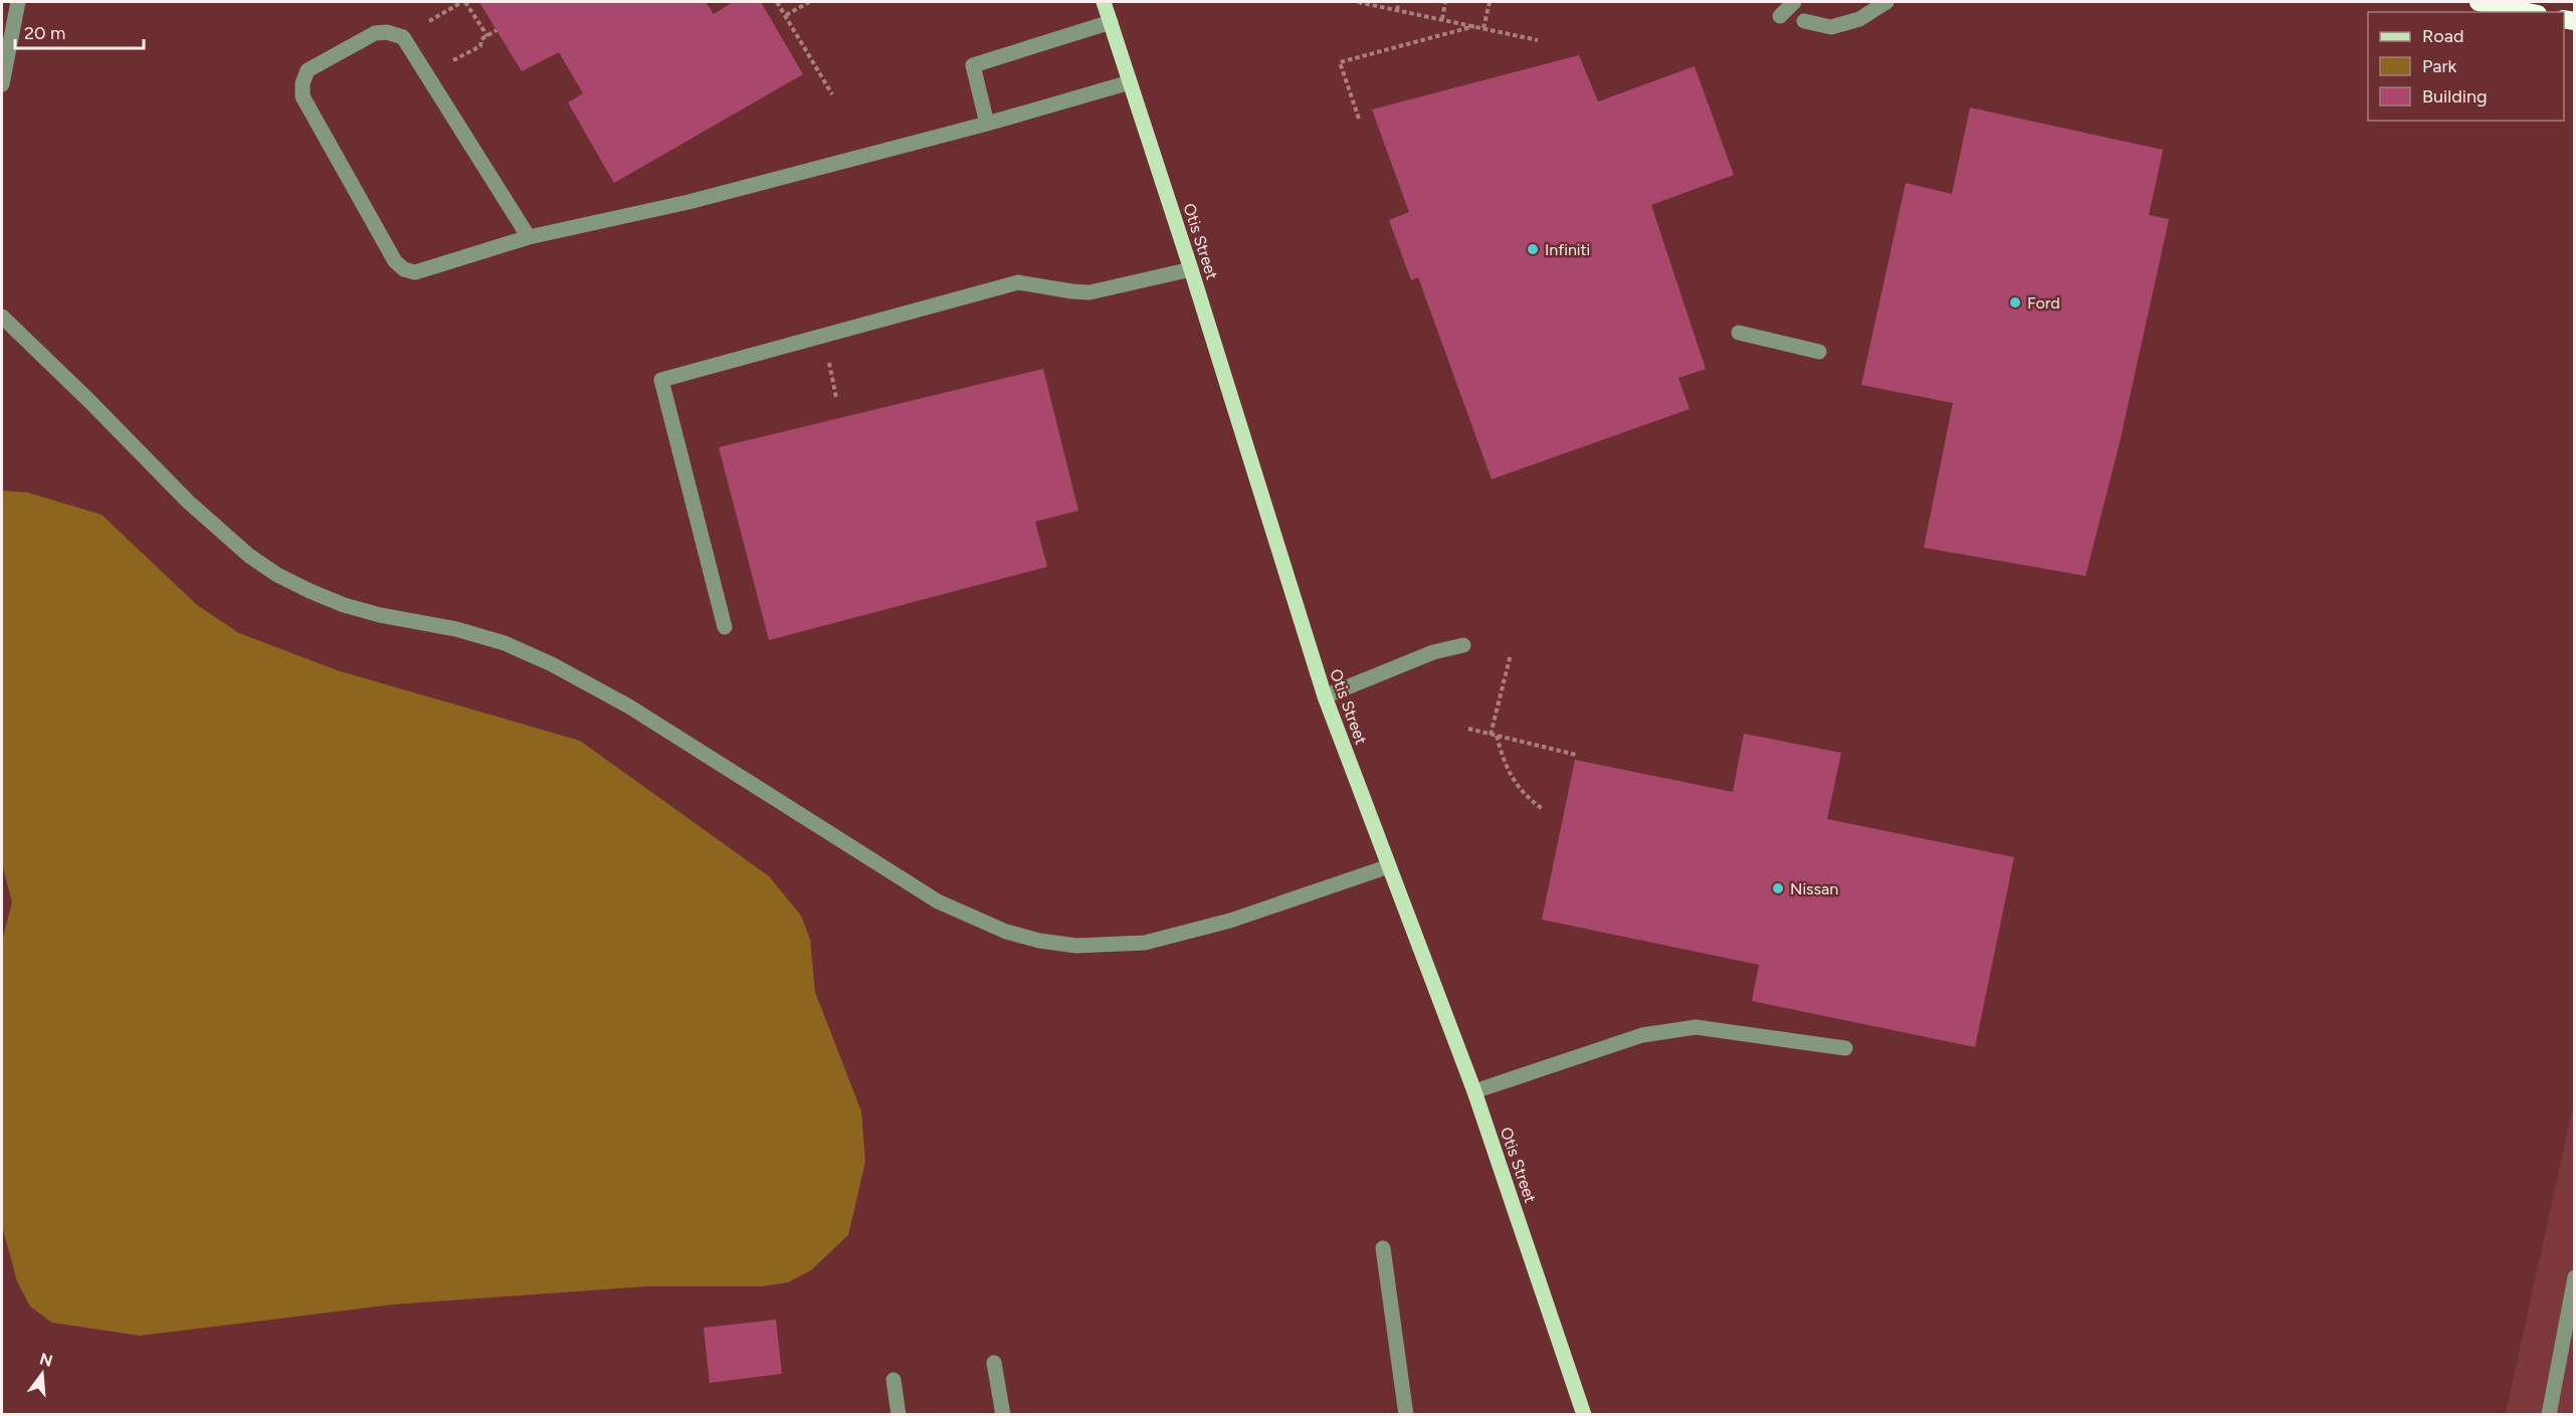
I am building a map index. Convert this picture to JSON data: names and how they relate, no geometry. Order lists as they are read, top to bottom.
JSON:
{
  "streets": {
    "main road": ["Otis Street"]
  },
  "places": ["Infiniti", "Ford", "Nissan"],
  "legend": ["Road", "Park", "Building"],
  "scale_bar": "20 m",
  "north": "top"
}
